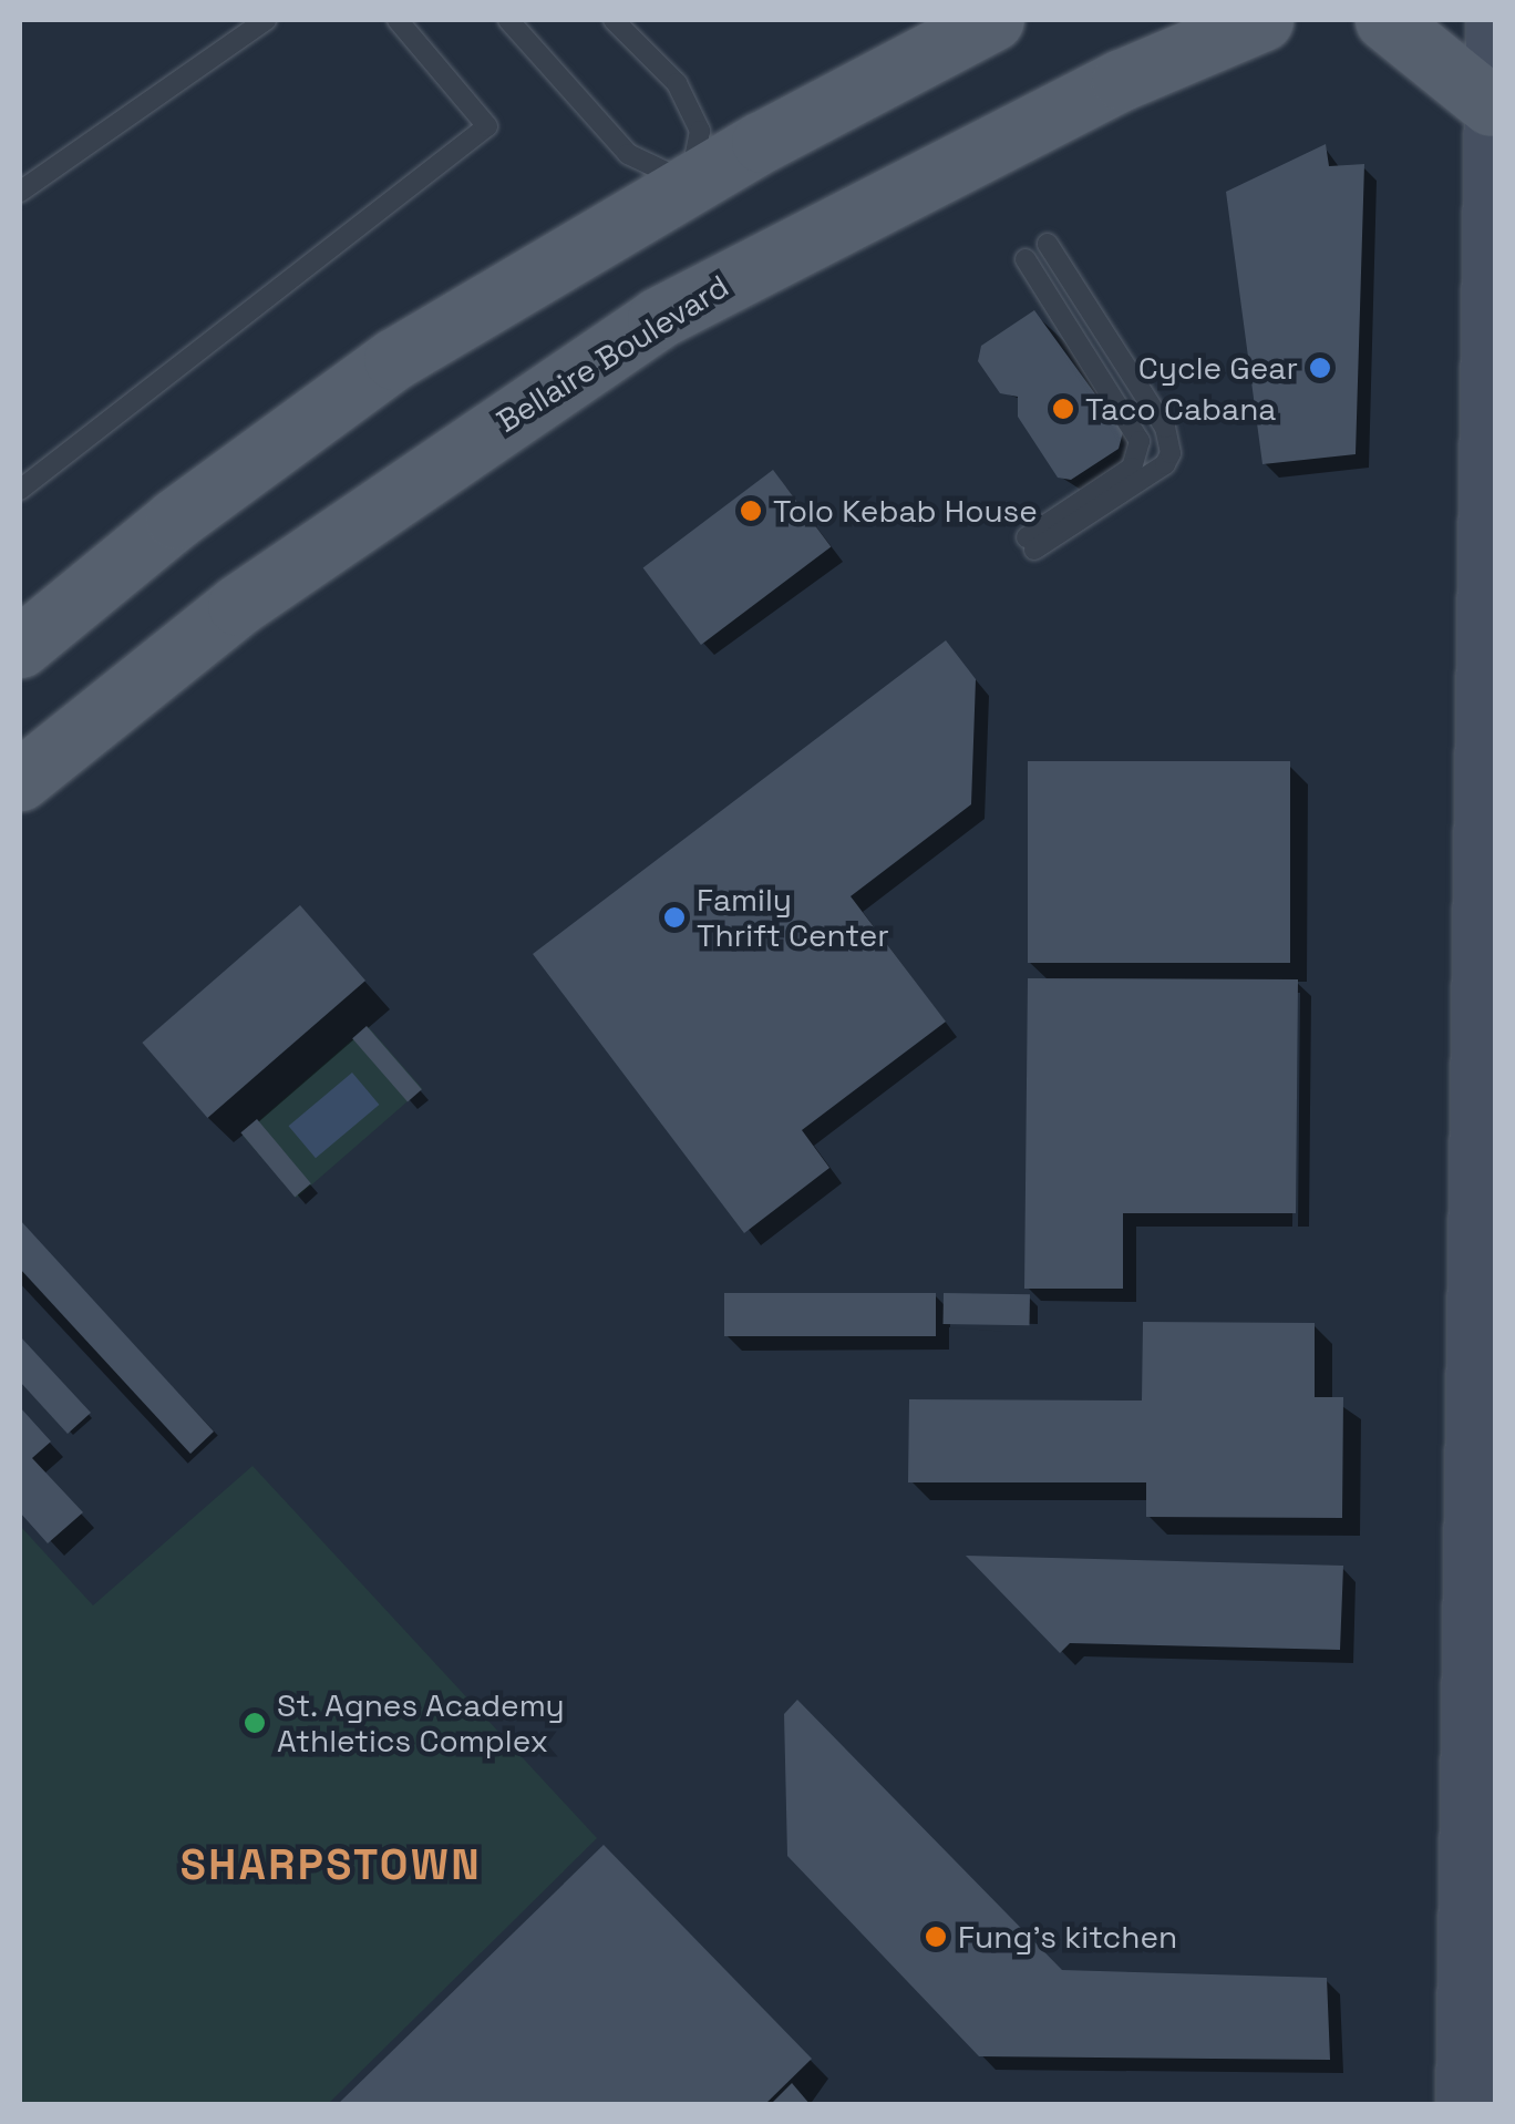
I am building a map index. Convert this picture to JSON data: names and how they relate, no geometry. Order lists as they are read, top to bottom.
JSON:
{
  "streets": {
    "main road": ["Bellaire Boulevard"]
  },
  "districts": ["SHARPSTOWN"],
  "places": [
    "Cycle Gear",
    "Taco Cabana",
    "Tolo Kebab House",
    "Family Thrift Center",
    "St. Agnes Academy Athletics Complex",
    "Fung's kitchen"
  ]
}
